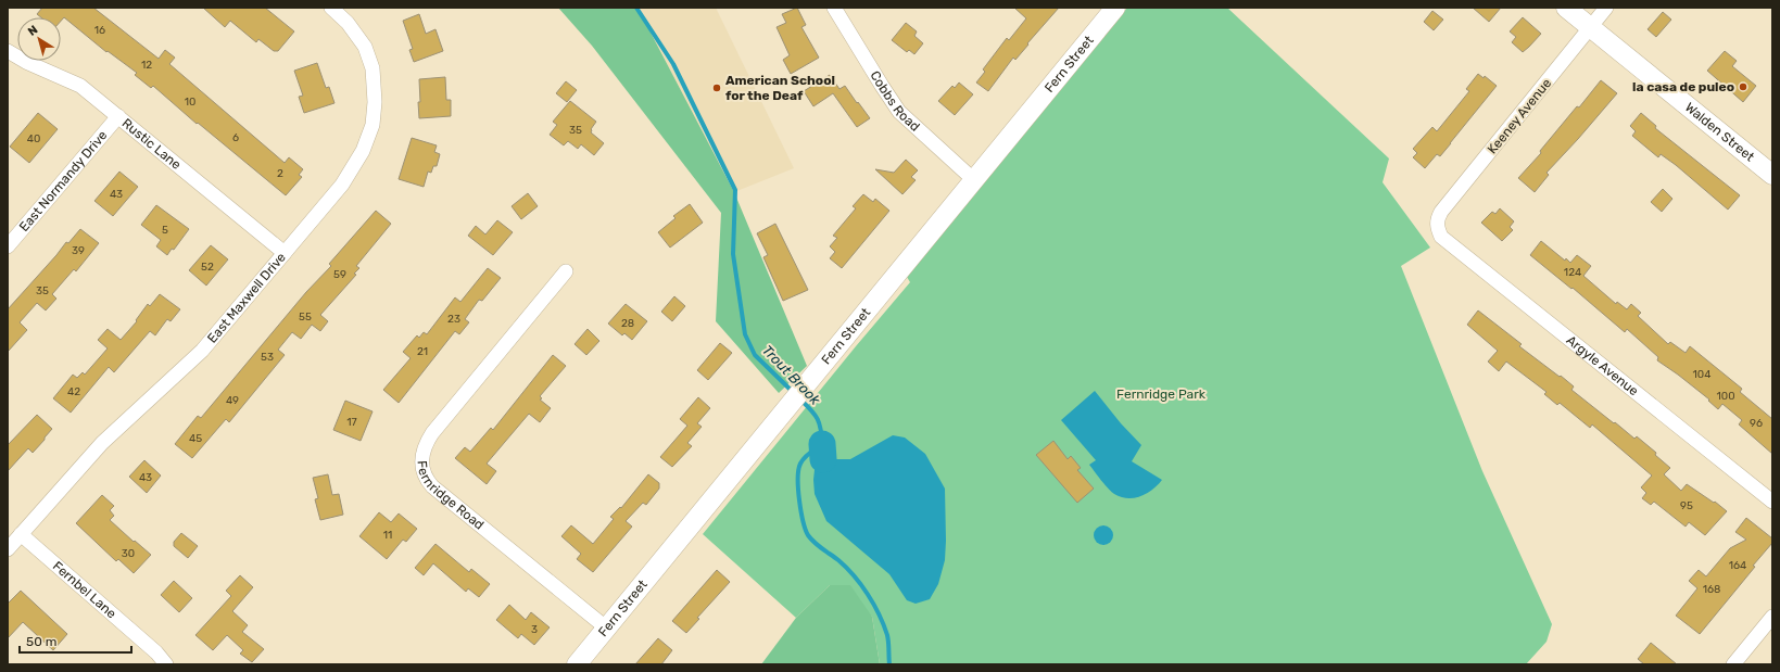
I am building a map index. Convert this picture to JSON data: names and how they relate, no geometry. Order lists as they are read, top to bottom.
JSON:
{
  "streets": {
    "street": [
      "Fern Street",
      "Cobbs Road",
      "Keeney Avenue",
      "Walden Street",
      "Rustic Lane",
      "East Normandy Drive",
      "East Maxwell Drive",
      "Argyle Avenue",
      "Fernridge Road",
      "Fernbel Lane"
    ]
  },
  "crossings": [
    ["Fern Street", "Cobbs Road"],
    ["Fern Street", "Fernridge Road"],
    ["Keeney Avenue", "Walden Street"],
    ["Keeney Avenue", "Argyle Avenue"],
    ["Rustic Lane", "East Normandy Drive"],
    ["Rustic Lane", "East Maxwell Drive"],
    ["East Maxwell Drive", "Fernbel Lane"]
  ],
  "water": ["Trout Brook"],
  "parks": ["Fernridge Park"],
  "places": ["la casa de puleo", "American School for the Deaf"],
  "house_numbers": [
    "16",
    "12",
    "10",
    "35",
    "6",
    "40",
    "2",
    "43",
    "5",
    "39",
    "52",
    "124",
    "59",
    "35",
    "55",
    "23",
    "28",
    "21",
    "53",
    "104",
    "42",
    "100",
    "49",
    "17",
    "96",
    "45",
    "43",
    "95",
    "11",
    "30",
    "164",
    "168",
    "3"
  ],
  "scale_bar": "50 m",
  "north": "top left"
}
